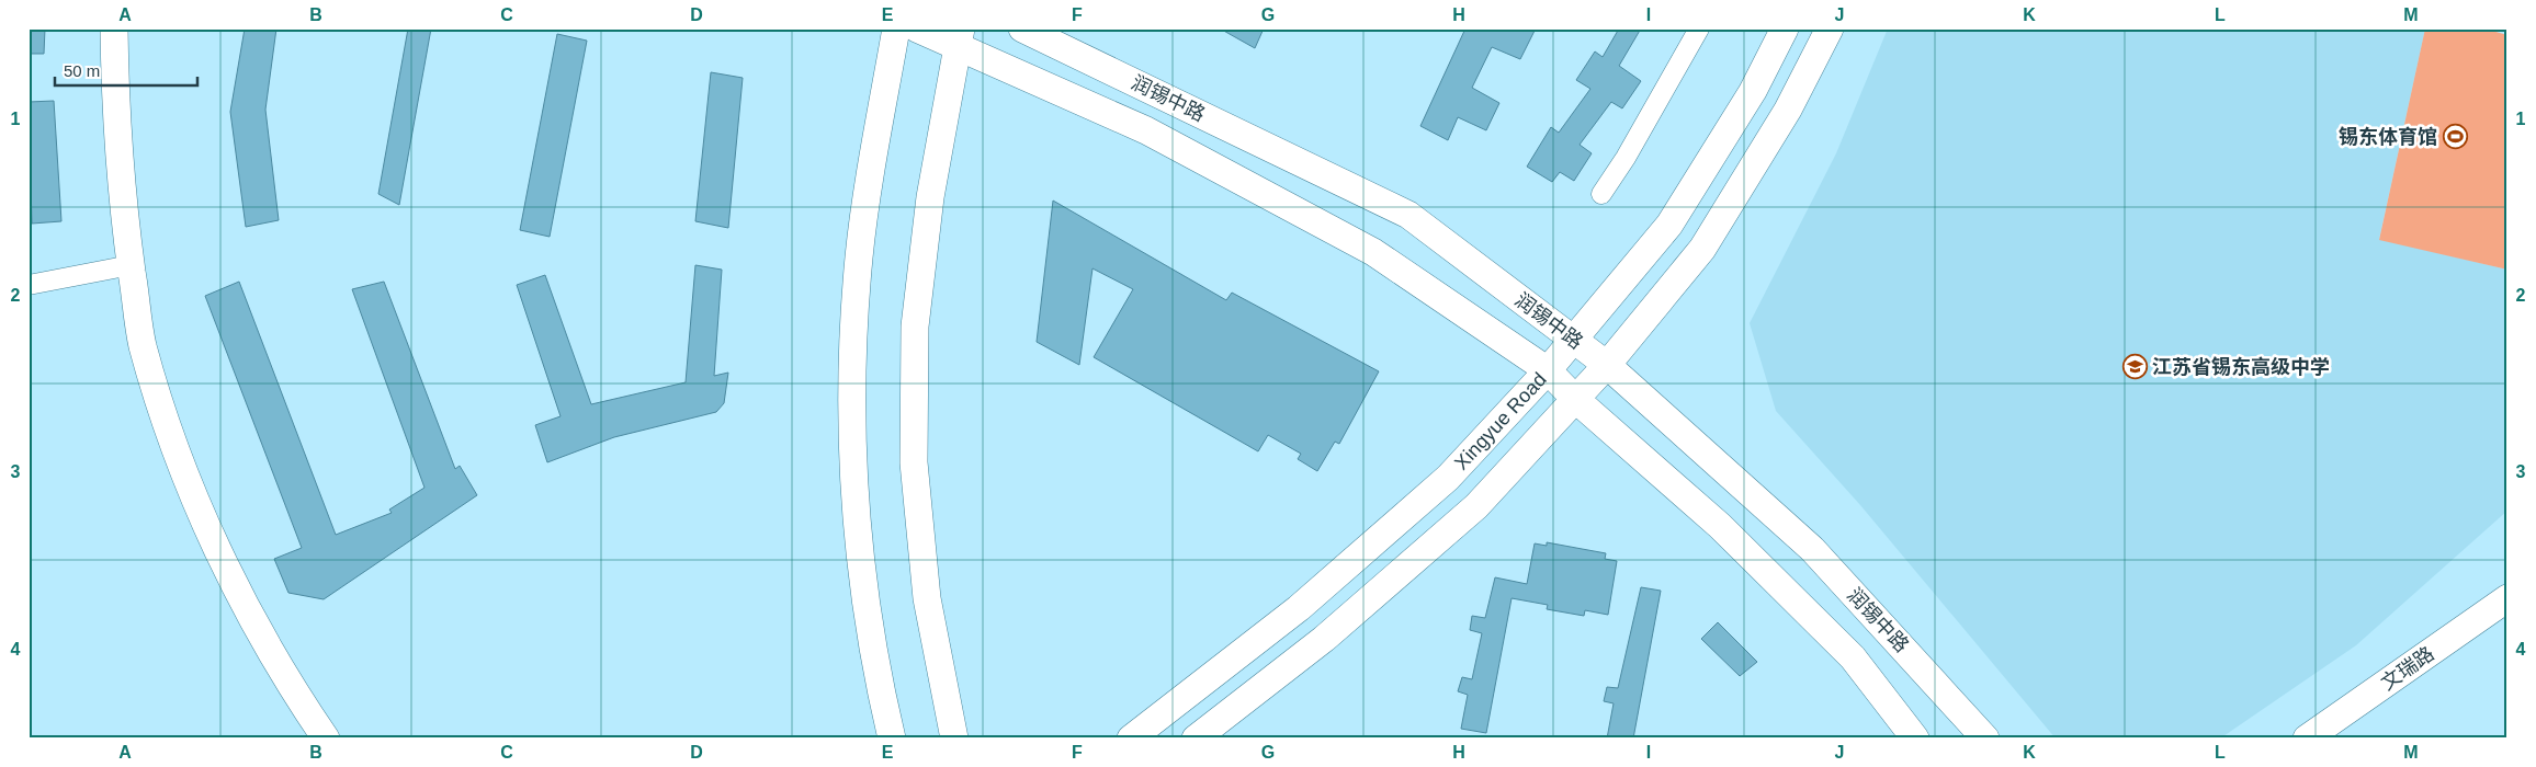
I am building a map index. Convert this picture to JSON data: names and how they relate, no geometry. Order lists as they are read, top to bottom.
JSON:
{
  "streets": {
    "main road": ["润锡中路", "Xingyue Road", "文瑞路"]
  },
  "crossings": [
    ["润锡中路", "Xingyue Road"]
  ],
  "places": {
    "sports": ["锡东体育馆"],
    "school or university": ["江苏省锡东高级中学"]
  },
  "scale_bar": "50 m",
  "grid": {
    "columns": [
      "A",
      "B",
      "C",
      "D",
      "E",
      "F",
      "G",
      "H",
      "I",
      "J",
      "K",
      "L",
      "M"
    ],
    "rows": [
      "1",
      "2",
      "3",
      "4"
    ]
  }
}
